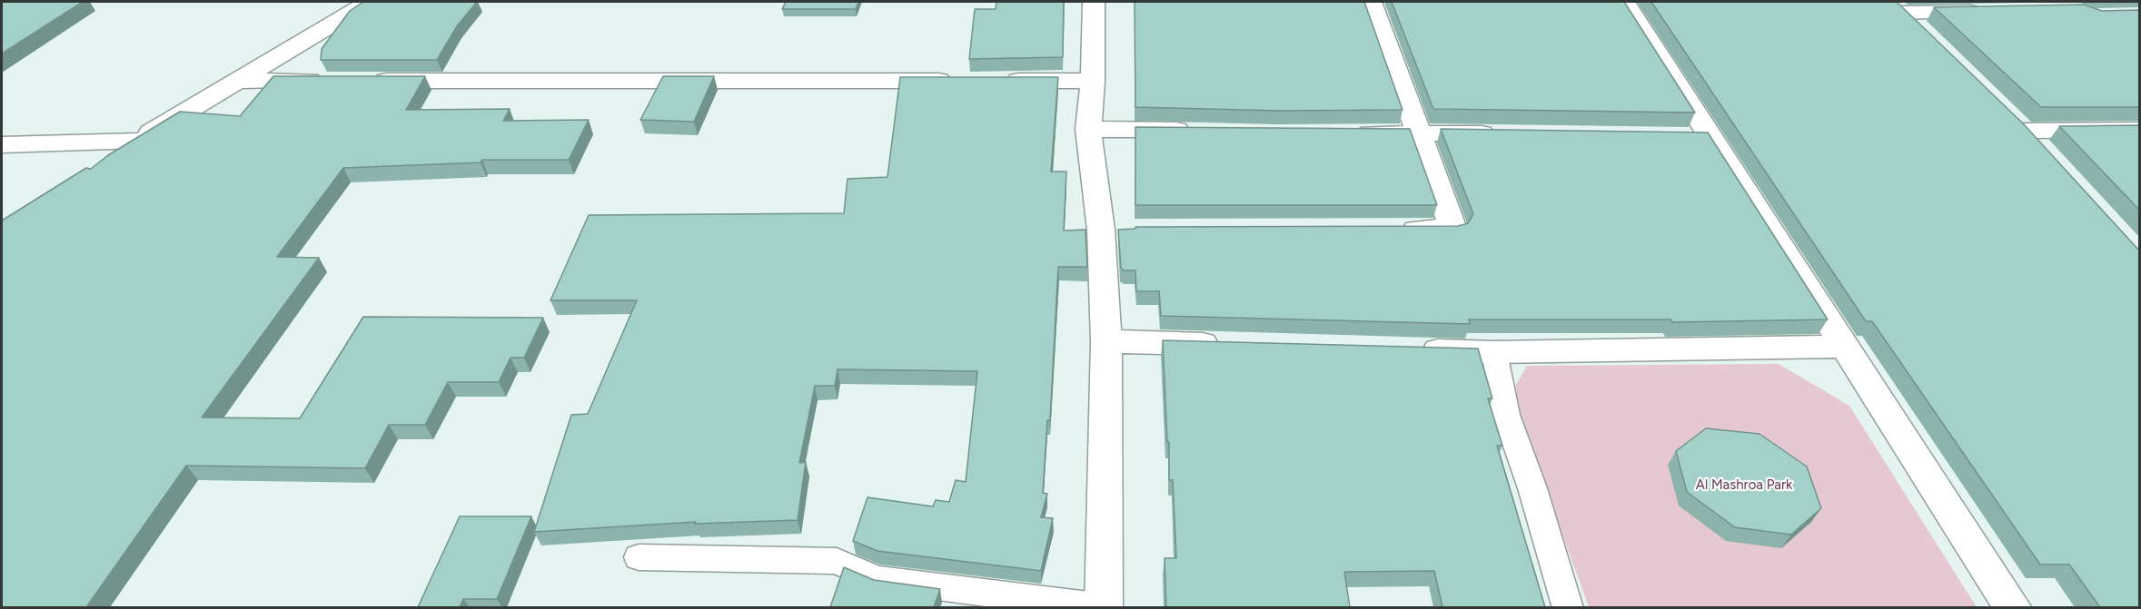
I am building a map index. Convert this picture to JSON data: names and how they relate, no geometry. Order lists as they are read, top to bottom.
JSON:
{
  "parks": ["Al Mashroa Park"]
}
